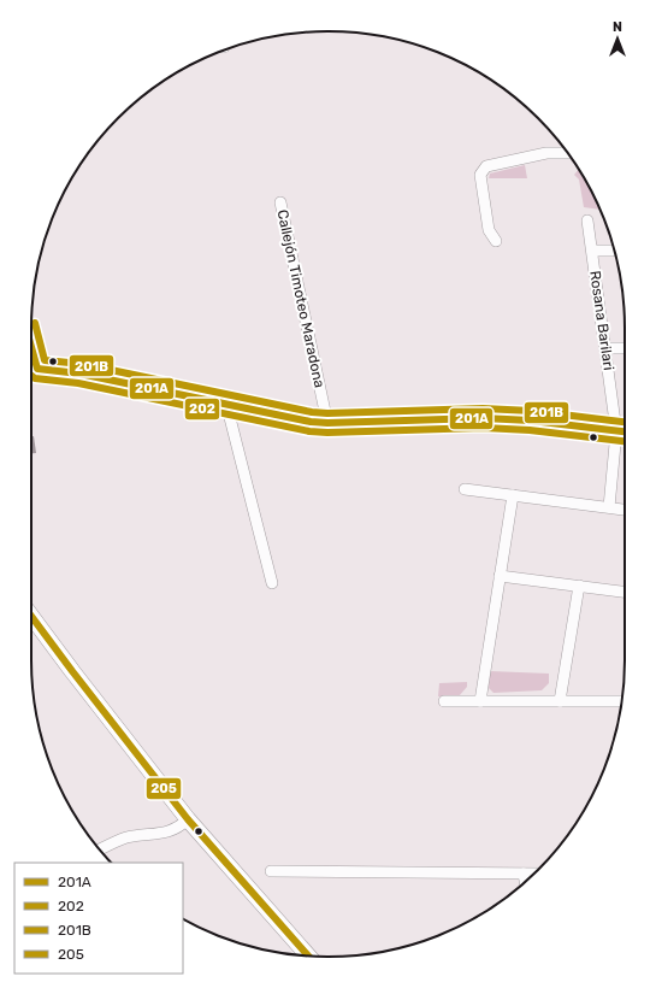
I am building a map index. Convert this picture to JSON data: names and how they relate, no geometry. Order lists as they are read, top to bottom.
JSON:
{
  "streets": {
    "street": ["Callejón Timoteo Maradona", "Rosana Barilari"]
  },
  "lines": [
    "transit line 201B",
    "transit line 201A",
    "transit line 202",
    "transit line 205"
  ],
  "legend": [
    "201A",
    "202",
    "201B",
    "205"
  ],
  "north": "top"
}
